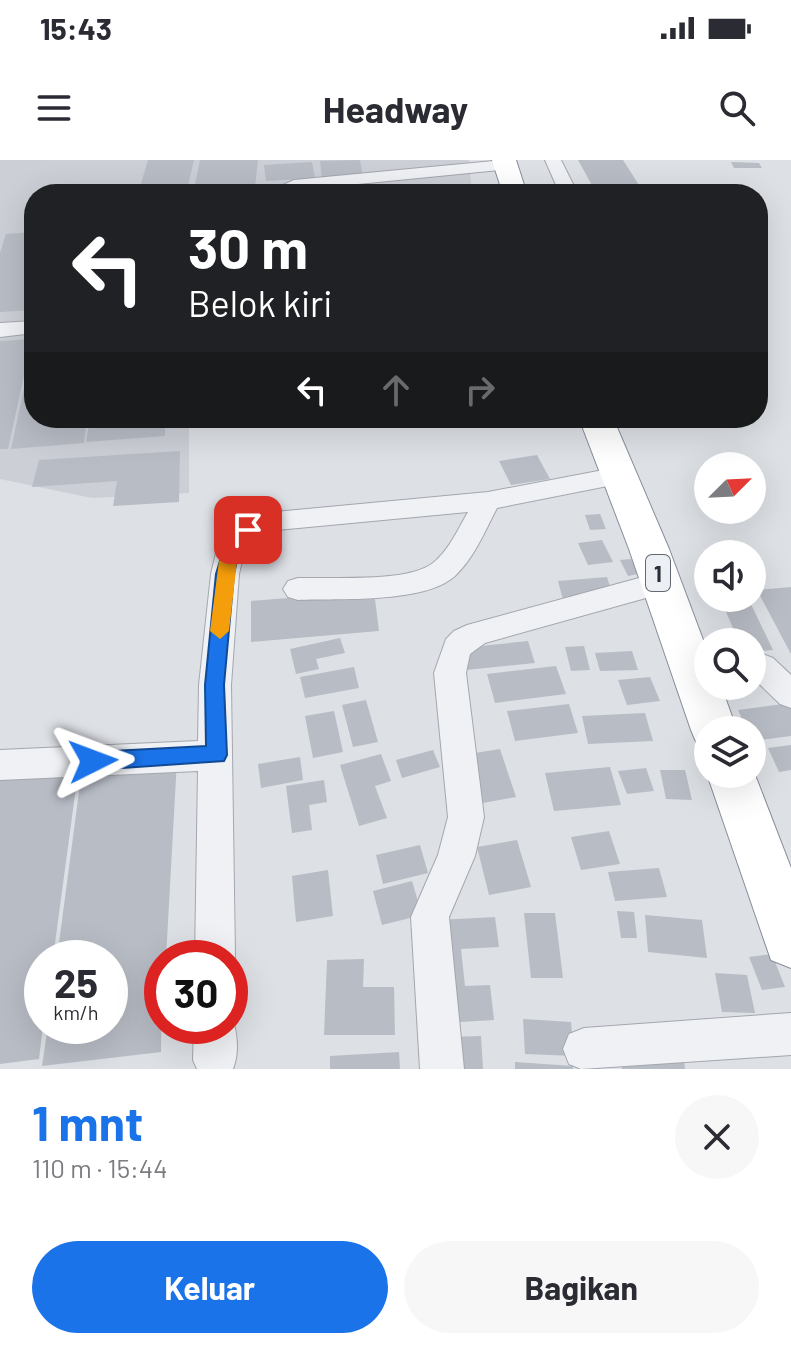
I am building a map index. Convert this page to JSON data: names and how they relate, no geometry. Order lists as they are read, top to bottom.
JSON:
{
  "streets": {
    "highway": ["1"]
  },
  "north": "top right",
  "page": {
    "status": "15:43",
    "header": "Headway",
    "turn": ["30 m", "Belok kiri"],
    "speed": "25 km/h",
    "limit": "30",
    "heading": ["1 mnt", "110 m · 15:44"],
    "buttons": ["Keluar", "Bagikan"]
  }
}
